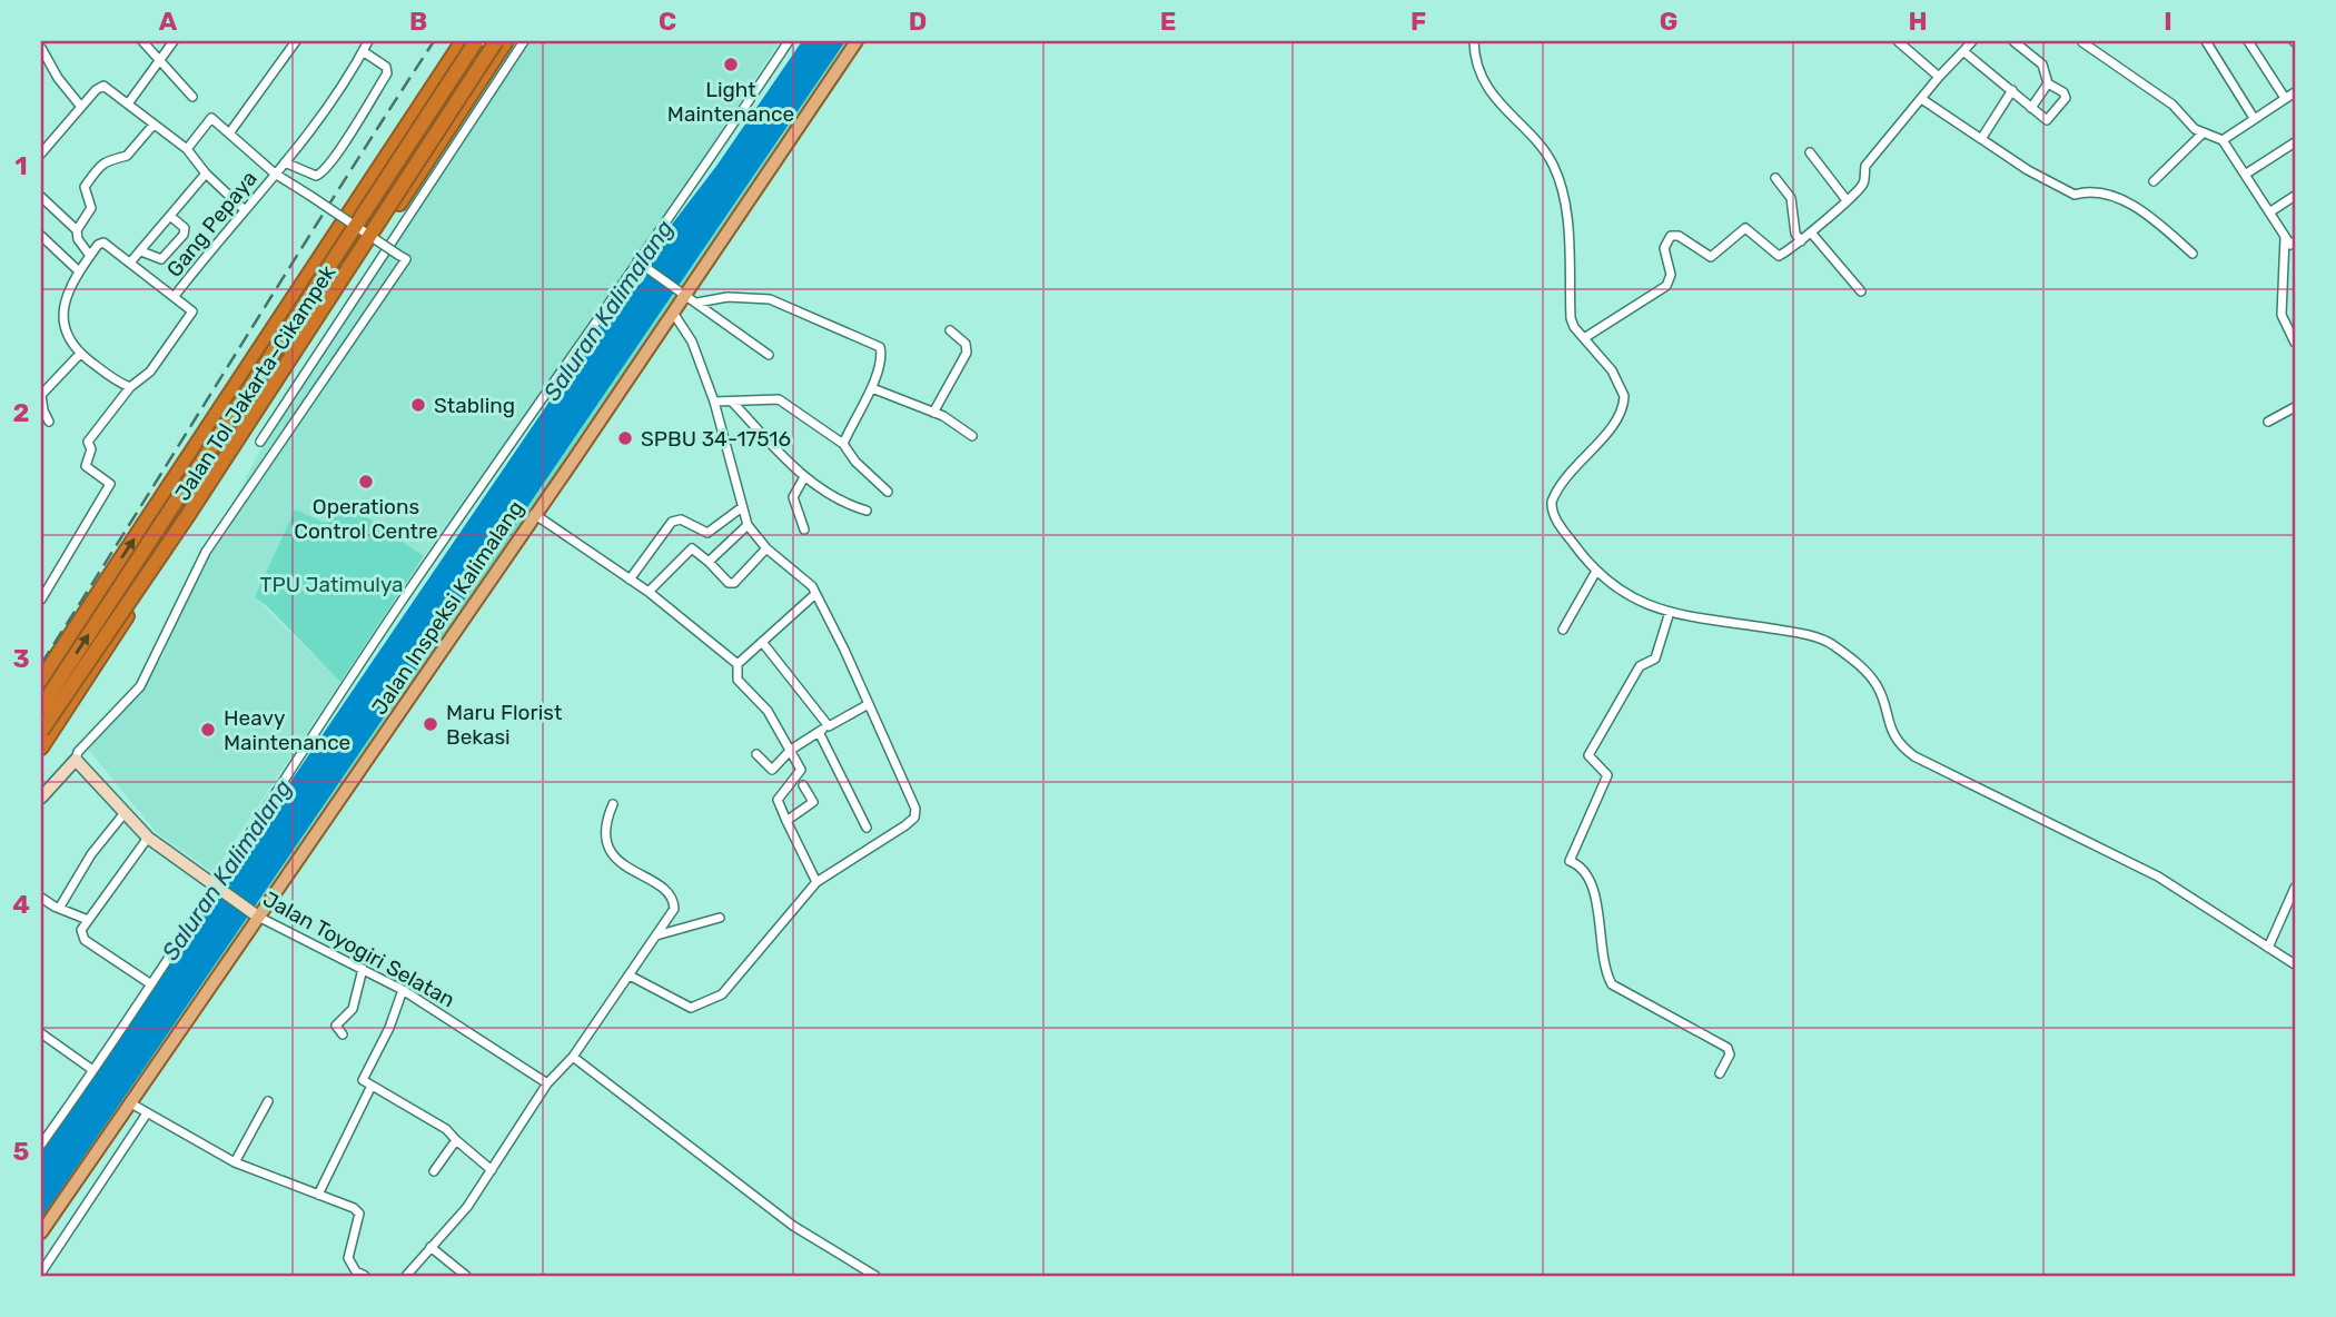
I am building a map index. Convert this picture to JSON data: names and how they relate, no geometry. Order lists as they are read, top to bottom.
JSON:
{
  "streets": {
    "highway": ["Jalan Tol Jakarta–Cikampek"],
    "main road": ["Jalan Inspeksi Kalimalang"],
    "street": ["Gang Pepaya", "Jalan Toyogiri Selatan"]
  },
  "crossings": [
    ["Jalan Inspeksi Kalimalang", "Jalan Toyogiri Selatan"]
  ],
  "water": ["Saluran Kalimalang"],
  "parks": ["TPU Jatimulya"],
  "places": [
    "Light Maintenance",
    "Stabling",
    "SPBU 34-17516",
    "Operations Control Centre",
    "Maru Florist Bekasi",
    "Heavy Maintenance"
  ],
  "grid": {
    "columns": [
      "A",
      "B",
      "C",
      "D",
      "E",
      "F",
      "G",
      "H",
      "I"
    ],
    "rows": [
      "1",
      "2",
      "3",
      "4",
      "5"
    ]
  }
}
